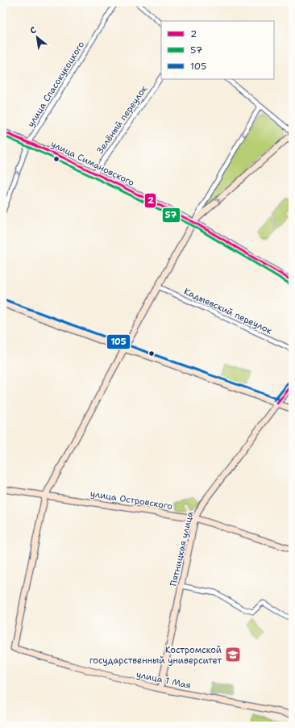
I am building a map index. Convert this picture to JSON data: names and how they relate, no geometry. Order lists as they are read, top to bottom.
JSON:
{
  "streets": {
    "street": [
      "улица Спасокукоцкого",
      "Зелёный переулок",
      "улица Симановского",
      "Кадыевский переулок",
      "улица Островского",
      "Пятницкая улица",
      "улица 1 Мая"
    ]
  },
  "crossings": [
    ["улица Спасокукоцкого", "улица Симановского"],
    ["Зелёный переулок", "улица Симановского"],
    ["улица Островского", "Пятницкая улица"],
    ["улица Островского", "улица 1 Мая"],
    ["Пятницкая улица", "улица 1 Мая"]
  ],
  "places": {
    "school or university": ["Костромской государственный университет"]
  },
  "lines": ["transit line 2", "transit line 57", "transit line 105"],
  "legend": ["2", "57", "105"],
  "north": "top left"
}
